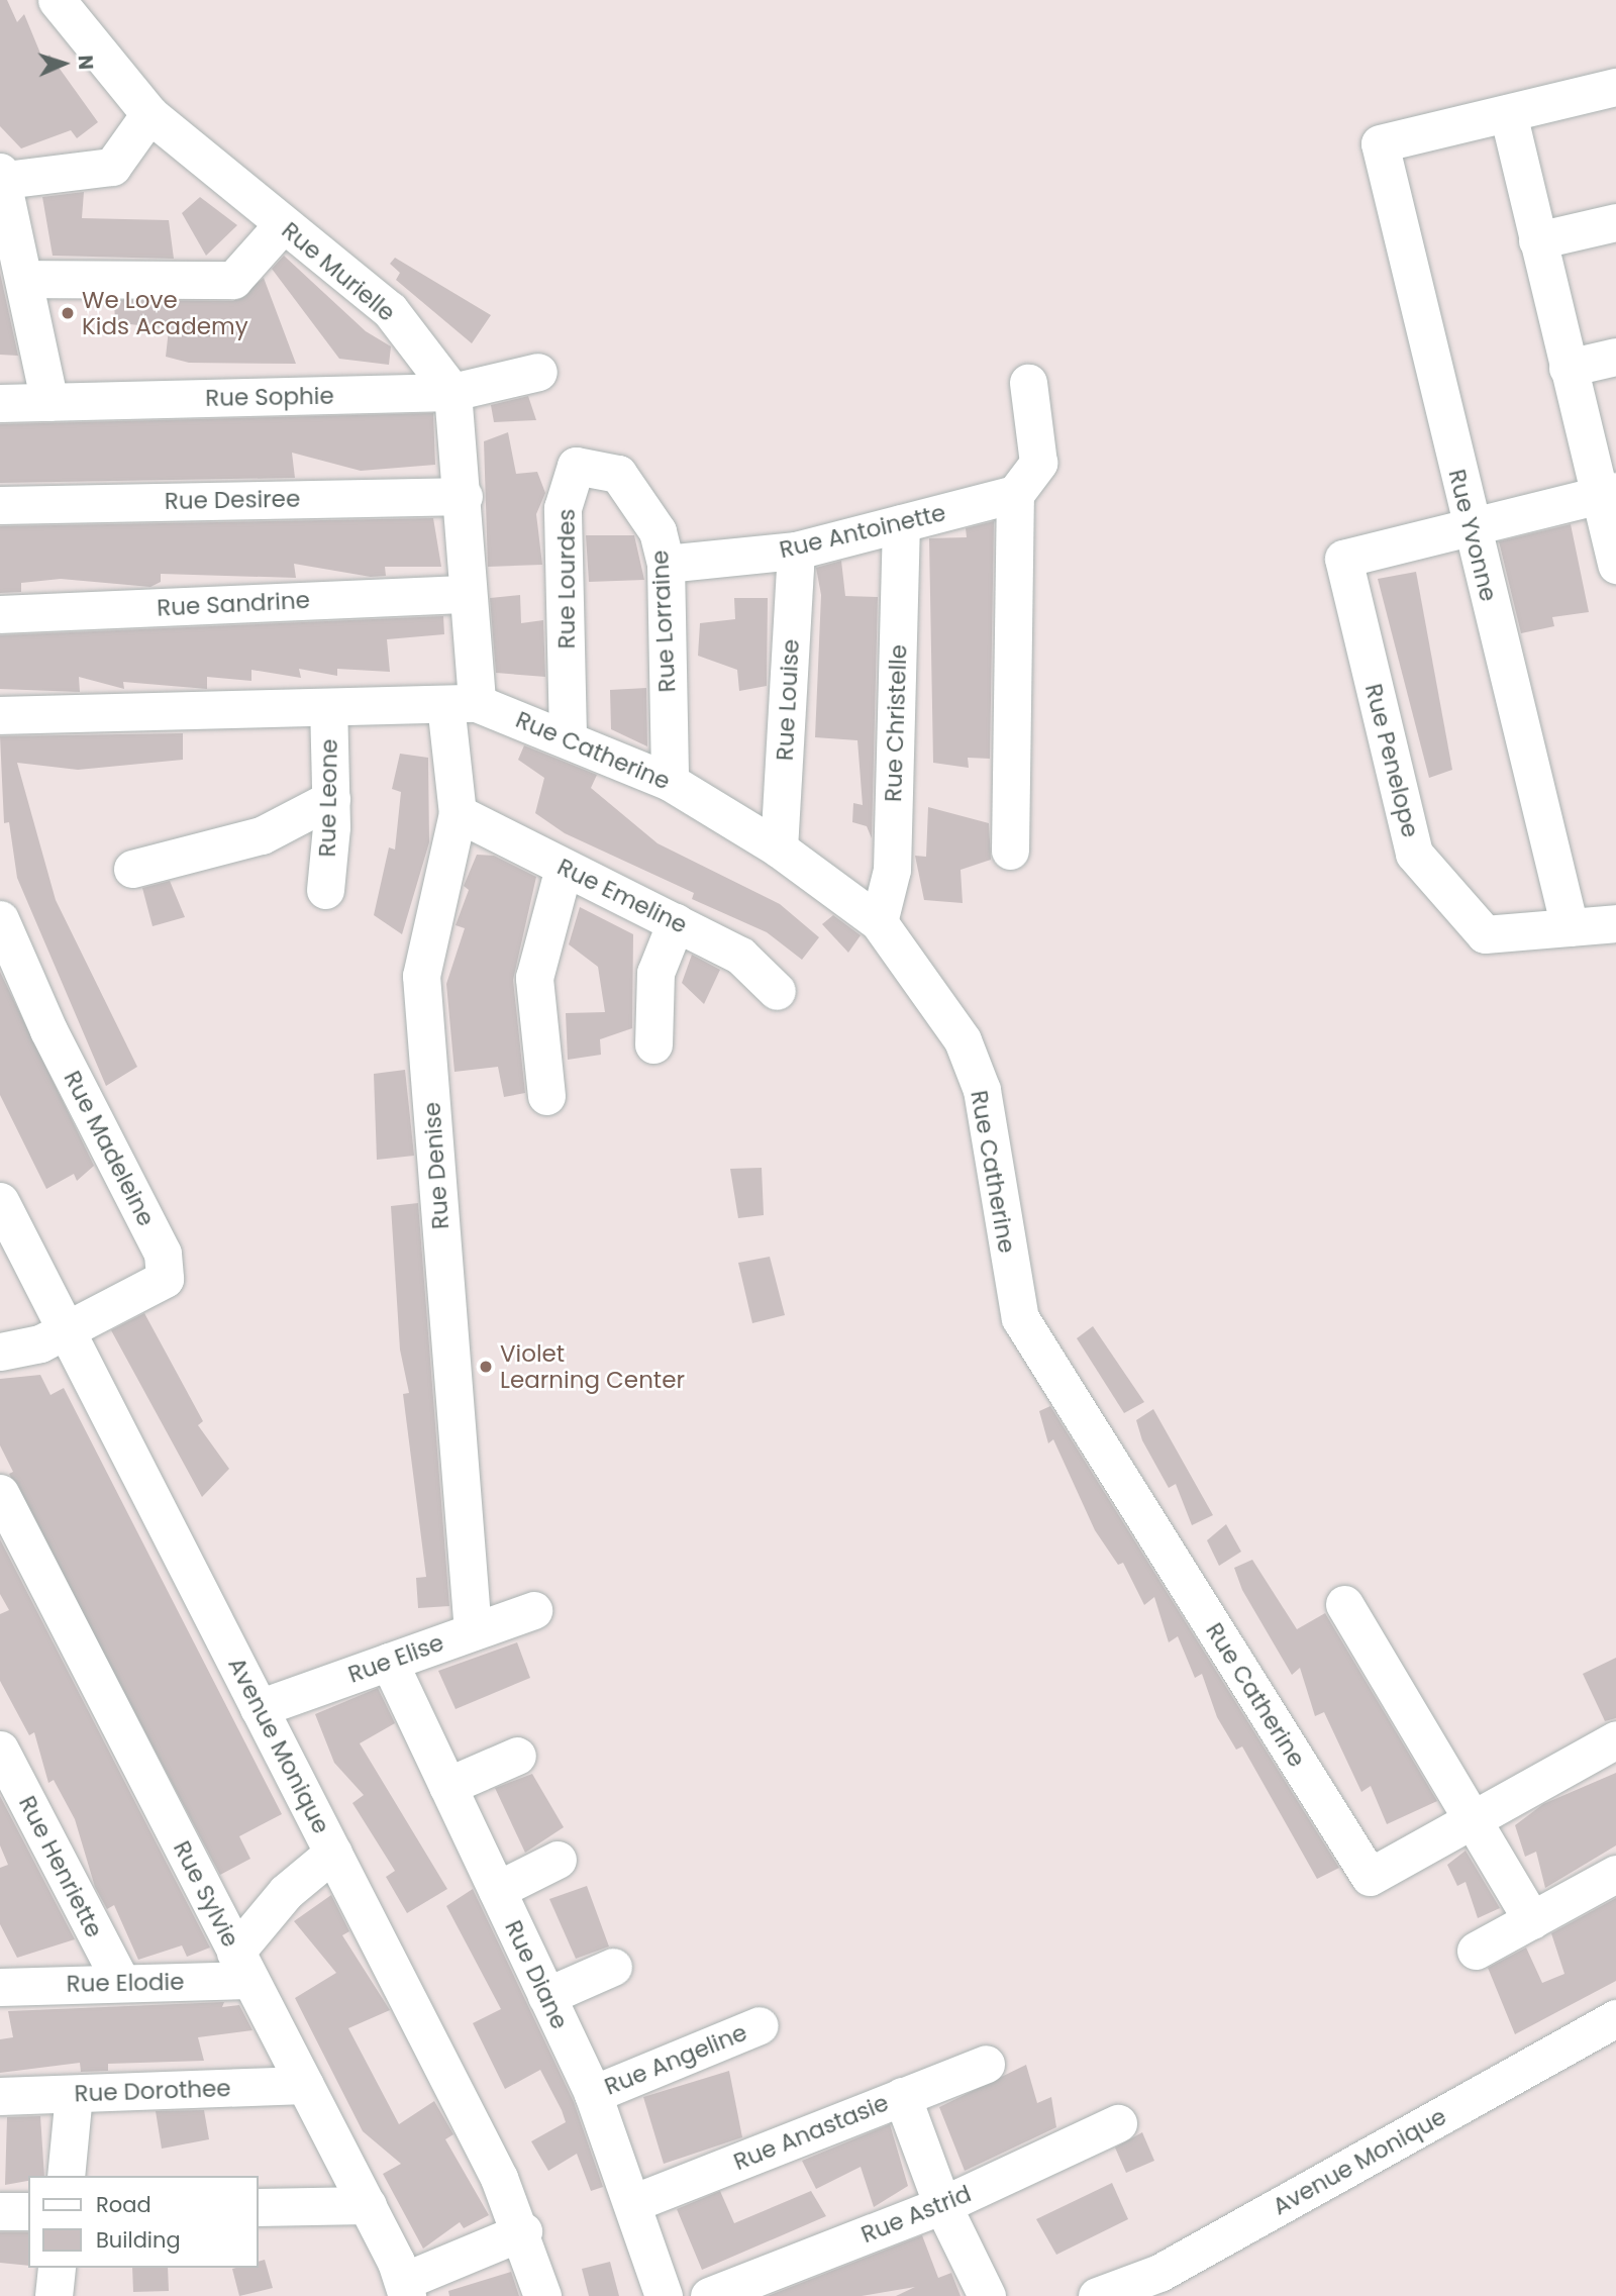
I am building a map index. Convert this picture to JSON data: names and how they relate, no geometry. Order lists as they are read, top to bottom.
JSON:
{
  "streets": {
    "street": [
      "Rue Murielle",
      "Rue Sophie",
      "Rue Desiree",
      "Rue Antoinette",
      "Rue Yvonne",
      "Rue Lourdes",
      "Rue Sandrine",
      "Rue Lorraine",
      "Rue Louise",
      "Rue Christelle",
      "Rue Catherine",
      "Rue Penelope",
      "Rue Leone",
      "Rue Emeline",
      "Rue Madeleine",
      "Rue Denise",
      "Rue Elise",
      "Avenue Monique",
      "Rue Henriette",
      "Rue Sylvie",
      "Rue Diane",
      "Rue Elodie",
      "Rue Angeline",
      "Rue Dorothee",
      "Rue Anastasie",
      "Rue Astrid"
    ]
  },
  "crossings": [
    ["Rue Murielle", "Rue Sophie"],
    ["Rue Antoinette", "Rue Lorraine"],
    ["Rue Antoinette", "Rue Louise"],
    ["Rue Antoinette", "Rue Christelle"],
    ["Rue Yvonne", "Rue Penelope"],
    ["Rue Lourdes", "Rue Lorraine"],
    ["Rue Lourdes", "Rue Catherine"],
    ["Rue Lorraine", "Rue Catherine"],
    ["Rue Louise", "Rue Catherine"],
    ["Rue Christelle", "Rue Catherine"],
    ["Rue Catherine", "Rue Leone"],
    ["Rue Catherine", "Rue Denise"],
    ["Rue Emeline", "Rue Denise"],
    ["Rue Madeleine", "Avenue Monique"],
    ["Rue Denise", "Rue Elise"],
    ["Rue Elise", "Avenue Monique"],
    ["Rue Elise", "Rue Diane"],
    ["Rue Henriette", "Rue Elodie"],
    ["Rue Sylvie", "Rue Elodie"],
    ["Rue Sylvie", "Rue Dorothee"],
    ["Rue Diane", "Rue Angeline"],
    ["Rue Diane", "Rue Anastasie"]
  ],
  "places": ["We Love Kids Academy", "Violet Learning Center"],
  "legend": ["Road", "Building"],
  "north": "right"
}
